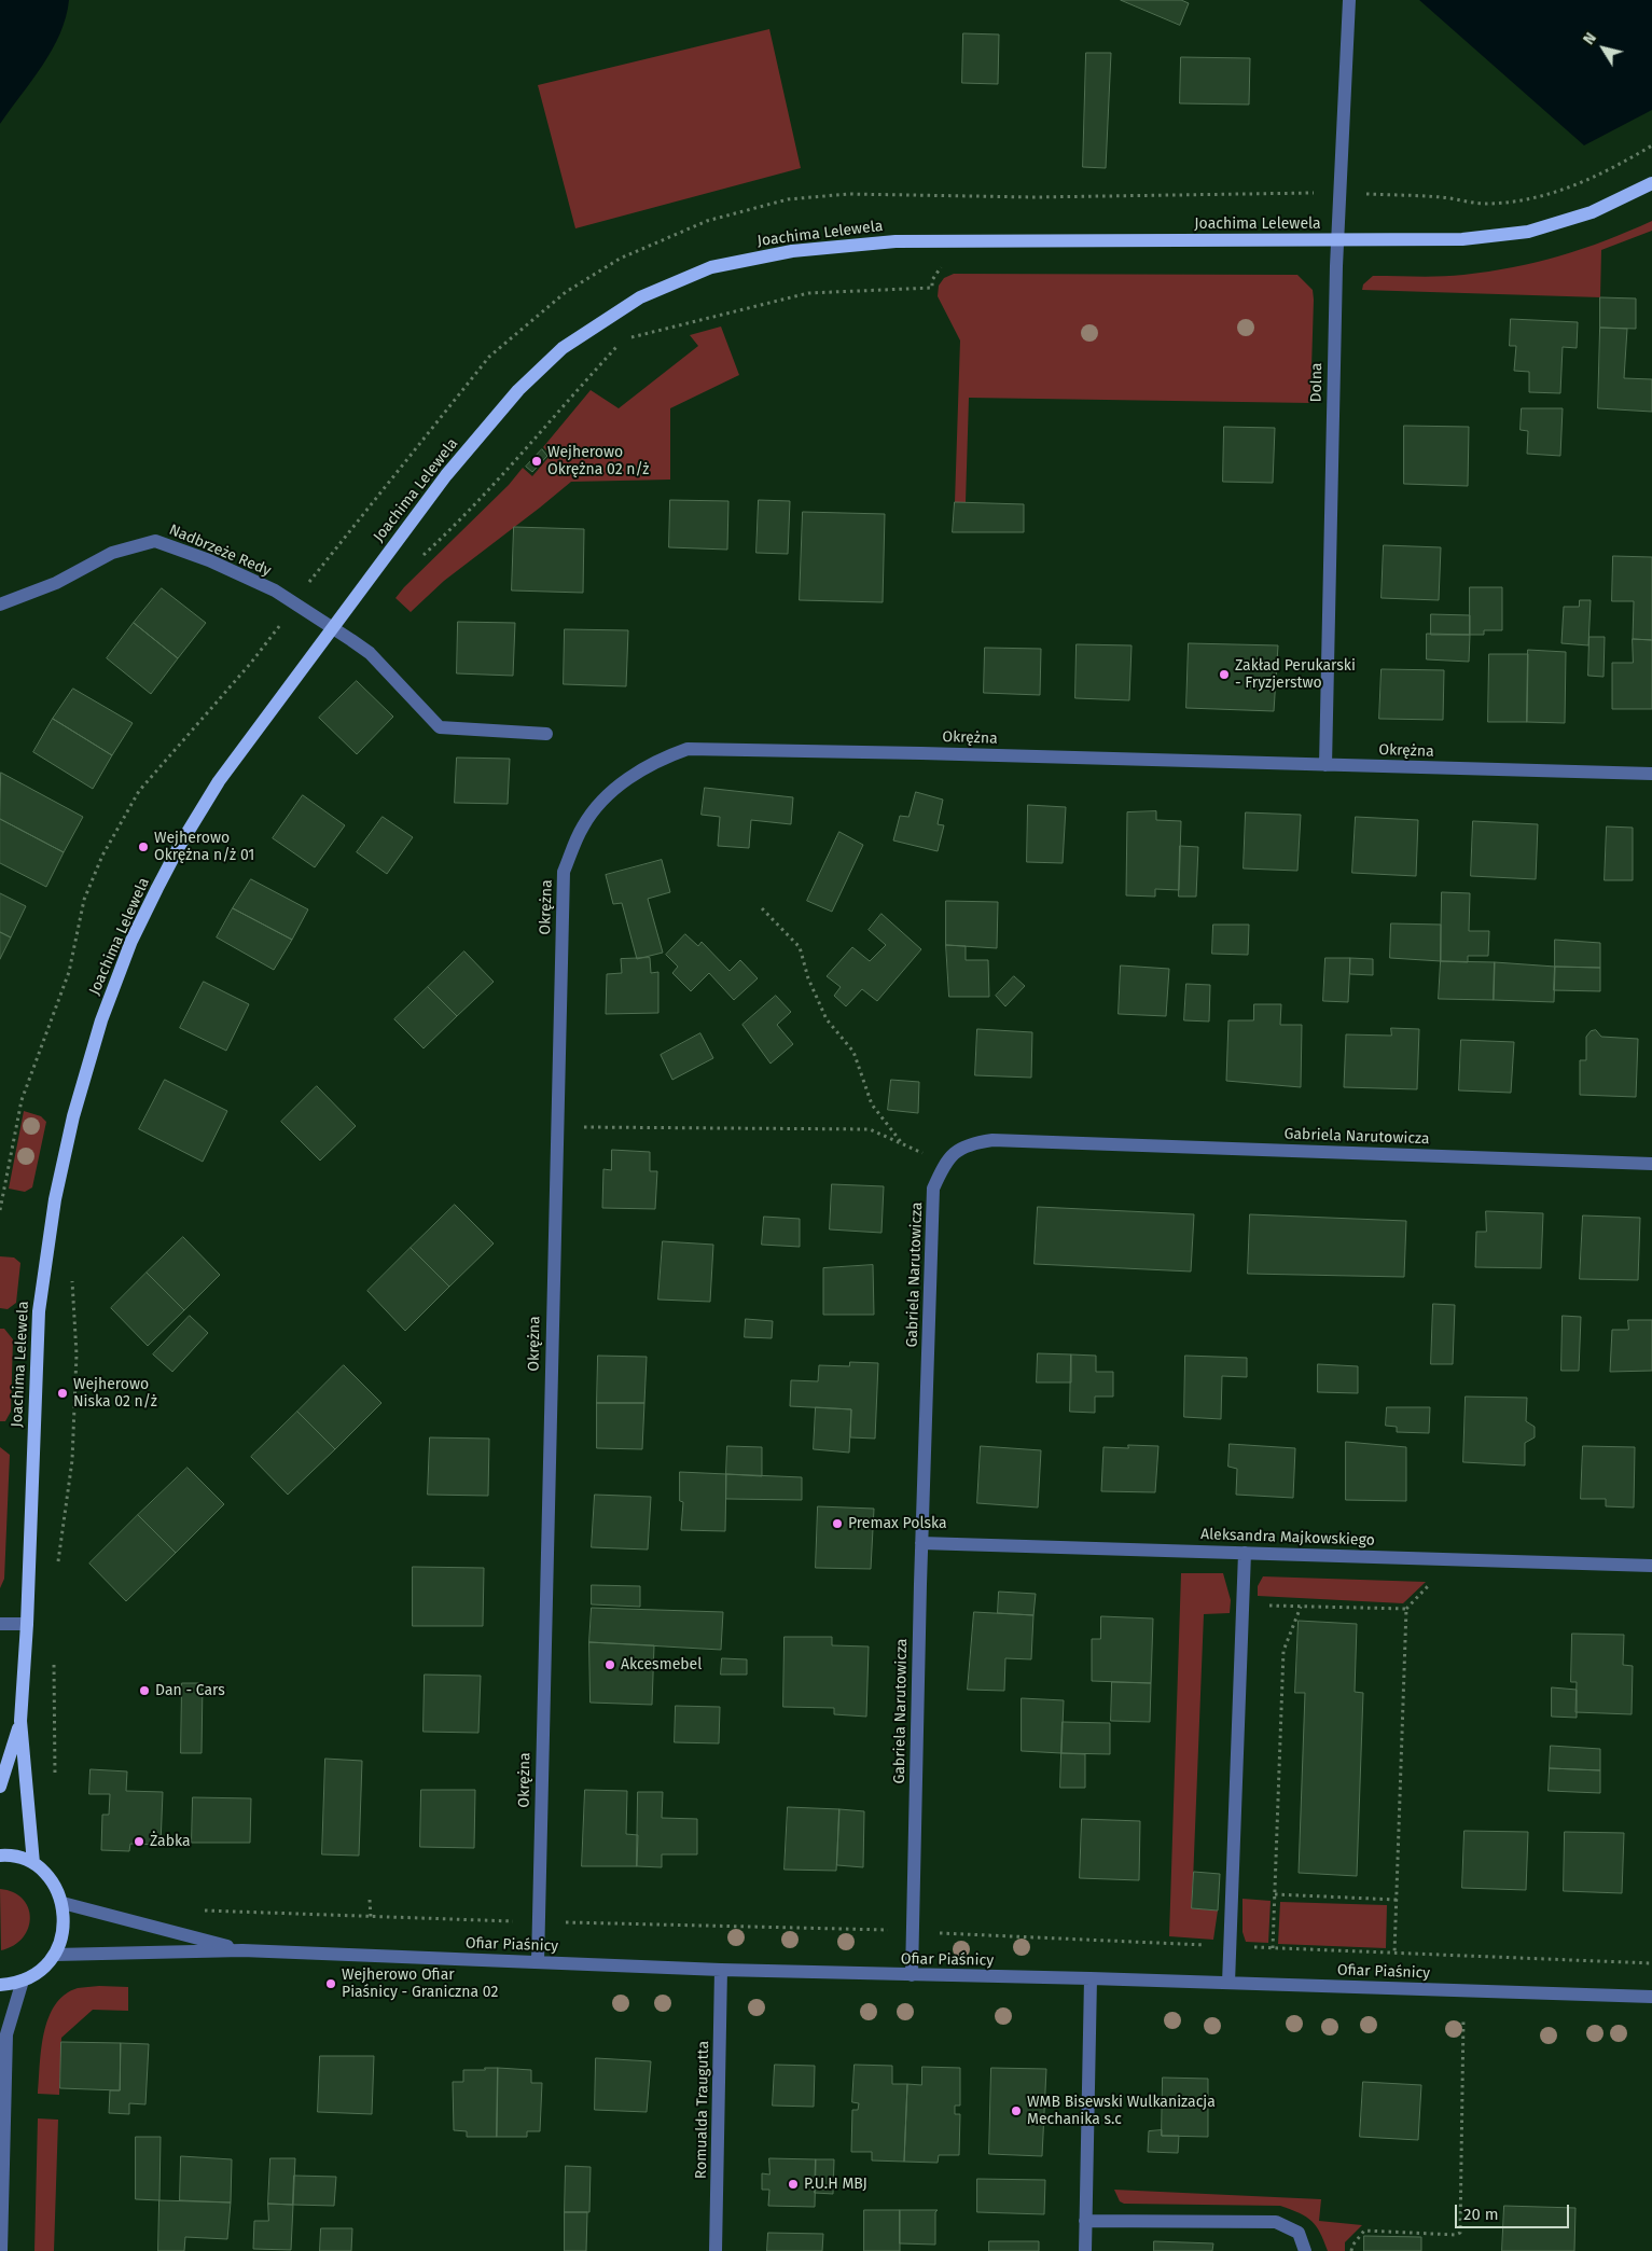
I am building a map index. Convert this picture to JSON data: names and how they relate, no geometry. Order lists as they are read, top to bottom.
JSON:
{
  "streets": {
    "main road": ["Joachima Lelewela"],
    "street": [
      "Dolna",
      "Nadbrzeże Redy",
      "Okrężna",
      "Gabriela Narutowicza",
      "Aleksandra Majkowskiego",
      "Ofiar Piaśnicy",
      "Romualda Traugutta"
    ]
  },
  "crossings": [
    ["Joachima Lelewela", "Dolna"],
    ["Joachima Lelewela", "Nadbrzeże Redy"],
    ["Dolna", "Okrężna"],
    ["Okrężna", "Ofiar Piaśnicy"],
    ["Gabriela Narutowicza", "Aleksandra Majkowskiego"],
    ["Gabriela Narutowicza", "Ofiar Piaśnicy"],
    ["Ofiar Piaśnicy", "Romualda Traugutta"]
  ],
  "places": [
    "Wejherowo Okrężna 02 n/ż",
    "Zakład Perukarski - Fryzjerstwo",
    "Wejherowo Okrężna n/ż 01",
    "Wejherowo Niska 02 n/ż",
    "Premax Polska",
    "Akcesmebel",
    "Dan - Cars",
    "Żabka",
    "Wejherowo Ofiar Piaśnicy - Graniczna 02",
    "WMB Bisewski Wulkanizacja Mechanika s.c",
    "P.U.H MBJ"
  ],
  "scale_bar": "20 m",
  "north": "top left"
}
